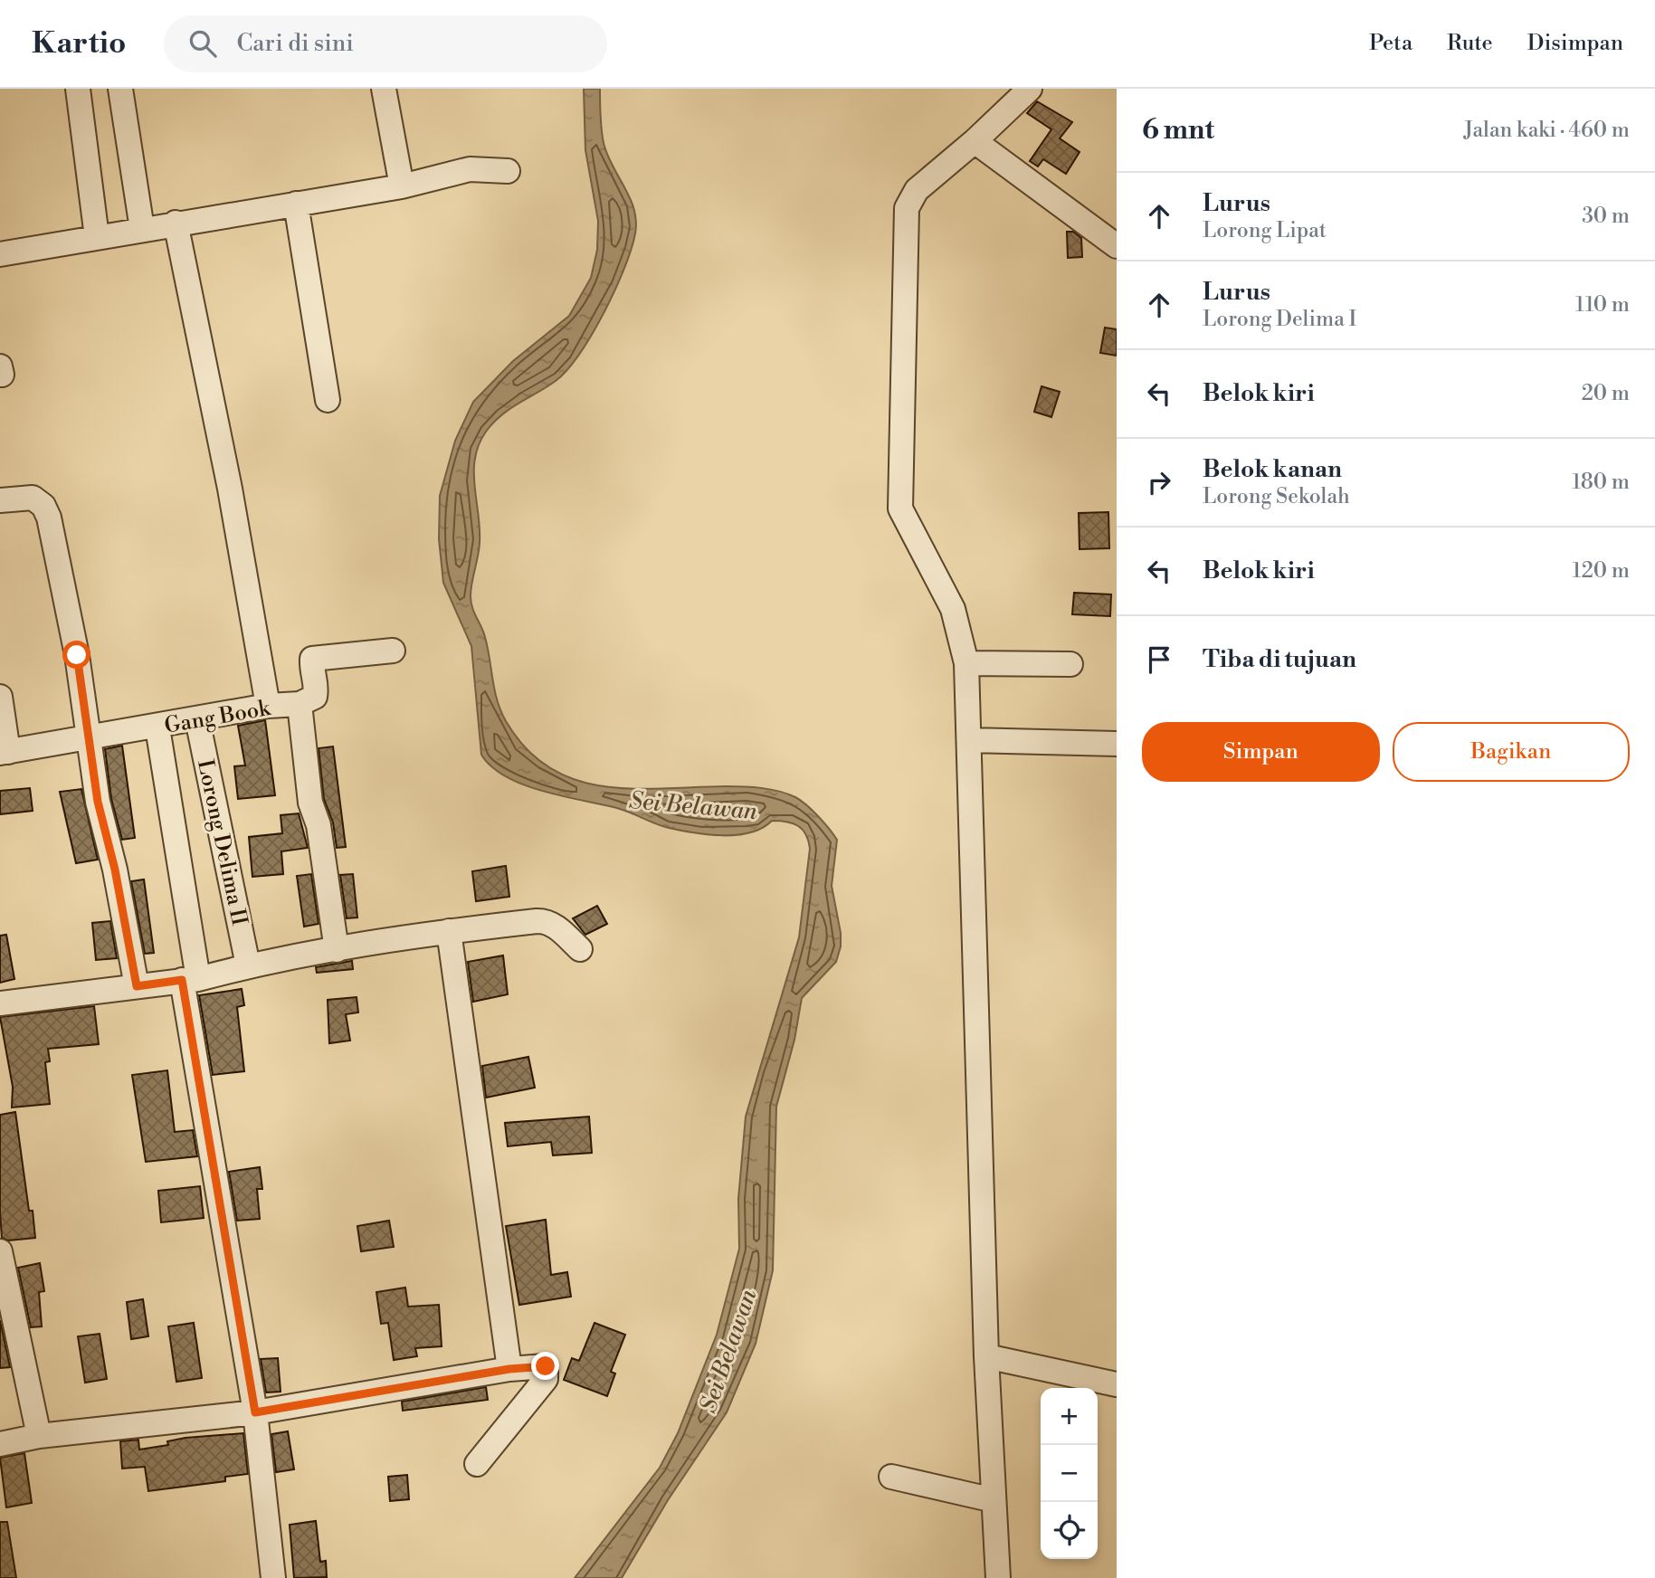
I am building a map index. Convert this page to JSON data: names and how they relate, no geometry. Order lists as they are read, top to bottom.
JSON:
{
  "streets": {
    "street": ["Gang Book", "Lorong Delima II"]
  },
  "crossings": [
    ["Gang Book", "Lorong Delima II"]
  ],
  "water": ["Sei Belawan"],
  "page": {
    "header": "Kartio",
    "search": "Cari di sini",
    "nav": ["Peta", "Rute", "Disimpan"],
    "heading": ["6 mnt", "Jalan kaki · 460 m"],
    "list": [
      ["Lurus", "Lorong Lipat", "30 m"],
      ["Lurus", "Lorong Delima I", "110 m"],
      ["Belok kiri", "20 m"],
      ["Belok kanan", "Lorong Sekolah", "180 m"],
      ["Belok kiri", "120 m"],
      "Tiba di tujuan"
    ],
    "buttons": ["Simpan", "Bagikan"],
    "map_buttons": ["+", "−"]
  }
}
